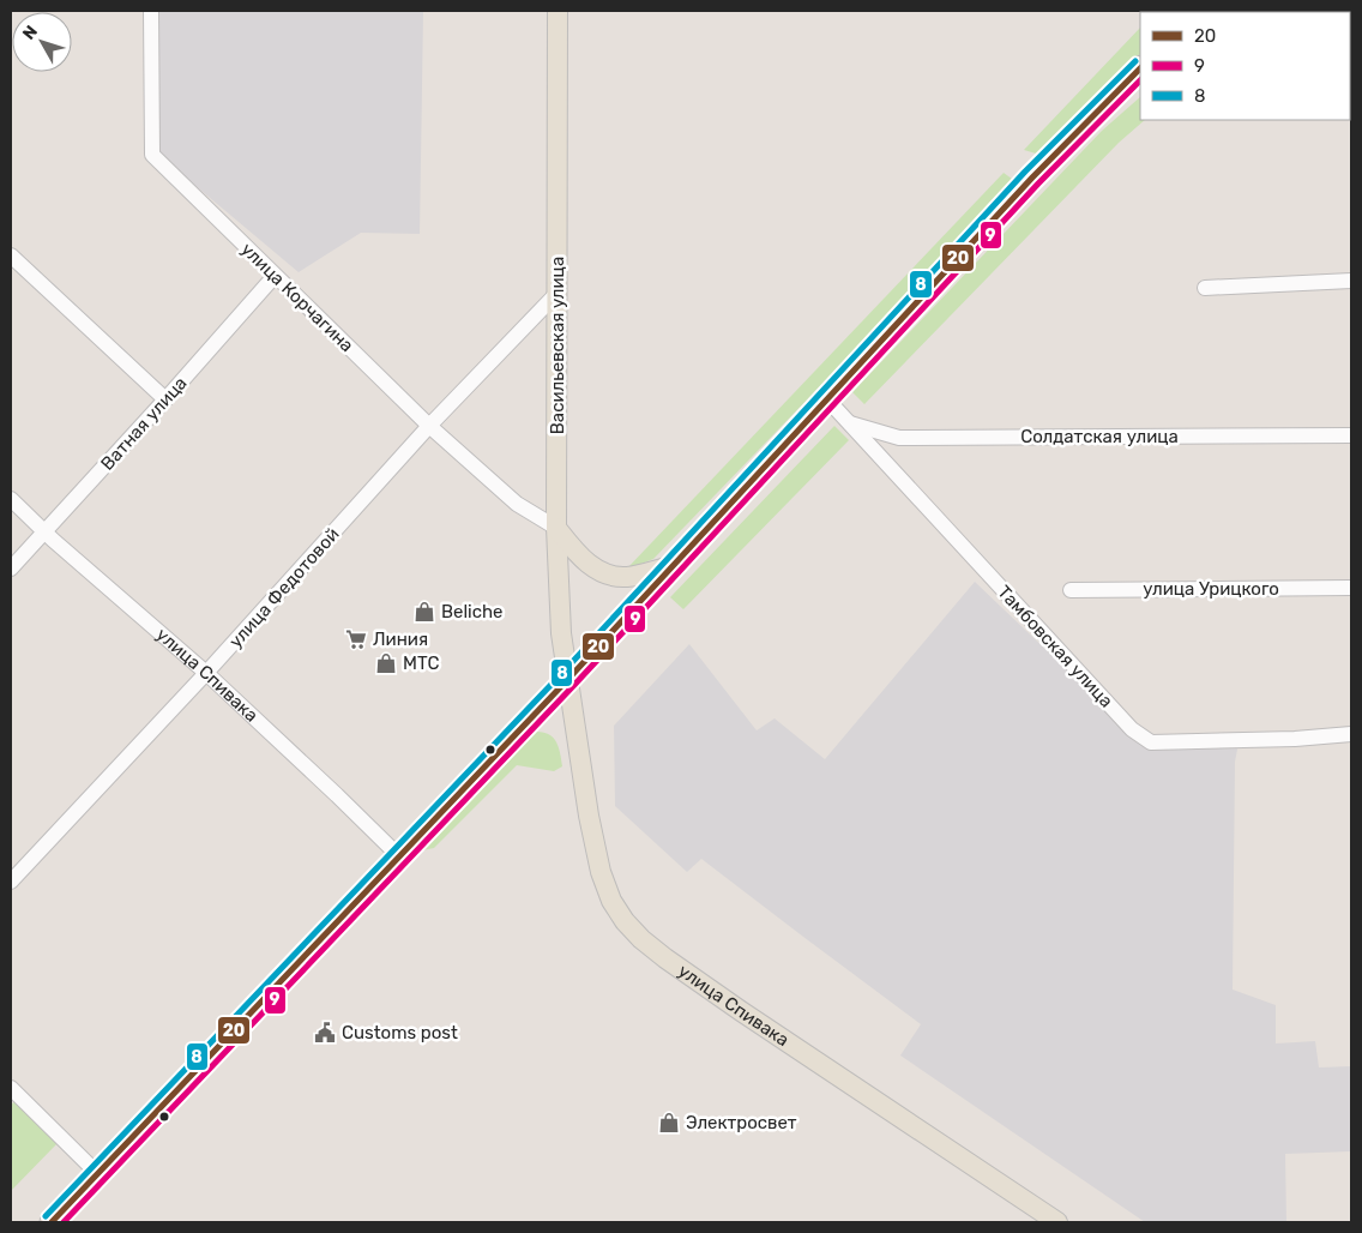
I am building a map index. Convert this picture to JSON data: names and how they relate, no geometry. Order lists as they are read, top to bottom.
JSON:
{
  "streets": {
    "main road": ["Васильевская улица", "улица Спивака"],
    "street": [
      "улица Корчагина",
      "Ватная улица",
      "Солдатская улица",
      "улица Федотовой",
      "улица Урицкого",
      "Тамбовская улица"
    ]
  },
  "crossings": [
    ["улица Корчагина", "Васильевская улица"],
    ["улица Корчагина", "Ватная улица"],
    ["улица Корчагина", "улица Федотовой"],
    ["Васильевская улица", "улица Федотовой"],
    ["Васильевская улица", "улица Спивака"],
    ["Ватная улица", "улица Спивака"],
    ["Солдатская улица", "Тамбовская улица"],
    ["улица Федотовой", "улица Спивака"]
  ],
  "places": {
    "shop": ["Beliche", "МТС", "Электросвет"],
    "supermarket": ["Линия"],
    "public building": ["Customs post"]
  },
  "lines": ["transit line 8", "transit line 20", "transit line 9"],
  "legend": ["20", "9", "8"],
  "north": "top left"
}
